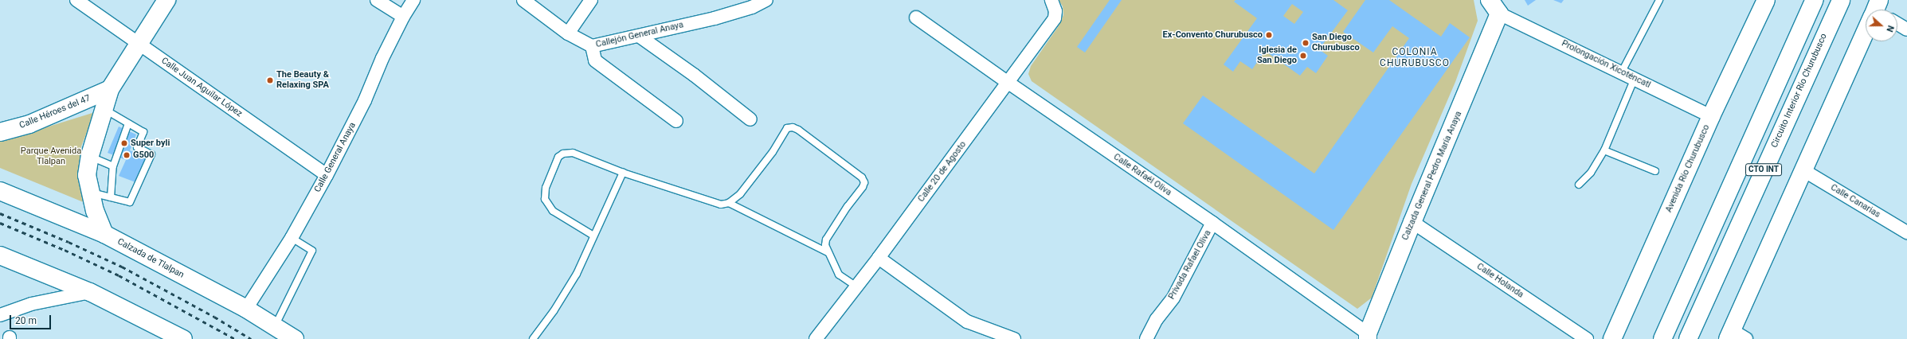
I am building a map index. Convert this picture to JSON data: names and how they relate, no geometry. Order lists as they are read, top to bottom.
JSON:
{
  "streets": {
    "main road": [
      "Circuito Interior Río Churubusco",
      "Calle Héroes del 47",
      "Avenida Río Churubusco",
      "CTO INT",
      "Calzada General Pedro María Anaya",
      "Calzada de Tlalpan"
    ],
    "street": [
      "Callejón General Anaya",
      "Prolongación Xicoténcatl",
      "Calle Juan Aguilar López",
      "Calle General Anaya",
      "Calle 20 de Agosto",
      "Calle Rafaél Oliva",
      "Calle Canarias",
      "Privada Rafael Oliva",
      "Calle Holanda"
    ]
  },
  "crossings": [
    ["Prolongación Xicoténcatl", "Avenida Río Churubusco"],
    ["Prolongación Xicoténcatl", "Calzada General Pedro María Anaya"],
    ["Calle Juan Aguilar López", "Calle Héroes del 47"],
    ["Calle Juan Aguilar López", "Calle General Anaya"],
    ["Calle Héroes del 47", "Calzada de Tlalpan"],
    ["Calle General Anaya", "Calzada de Tlalpan"],
    ["Calle 20 de Agosto", "Calle Rafaél Oliva"],
    ["Calle Rafaél Oliva", "Calzada General Pedro María Anaya"],
    ["Calle Rafaél Oliva", "Privada Rafael Oliva"],
    ["Calzada General Pedro María Anaya", "Calle Holanda"]
  ],
  "districts": ["COLONIA CHURUBUSCO"],
  "parks": ["Parque Avenida Tlalpan"],
  "places": [
    "Ex-Convento Churubusco",
    "San Diego Churubusco",
    "Iglesia de San Diego",
    "The Beauty & Relaxing SPA",
    "Super byli",
    "G500"
  ],
  "scale_bar": "20 m",
  "north": "right"
}
